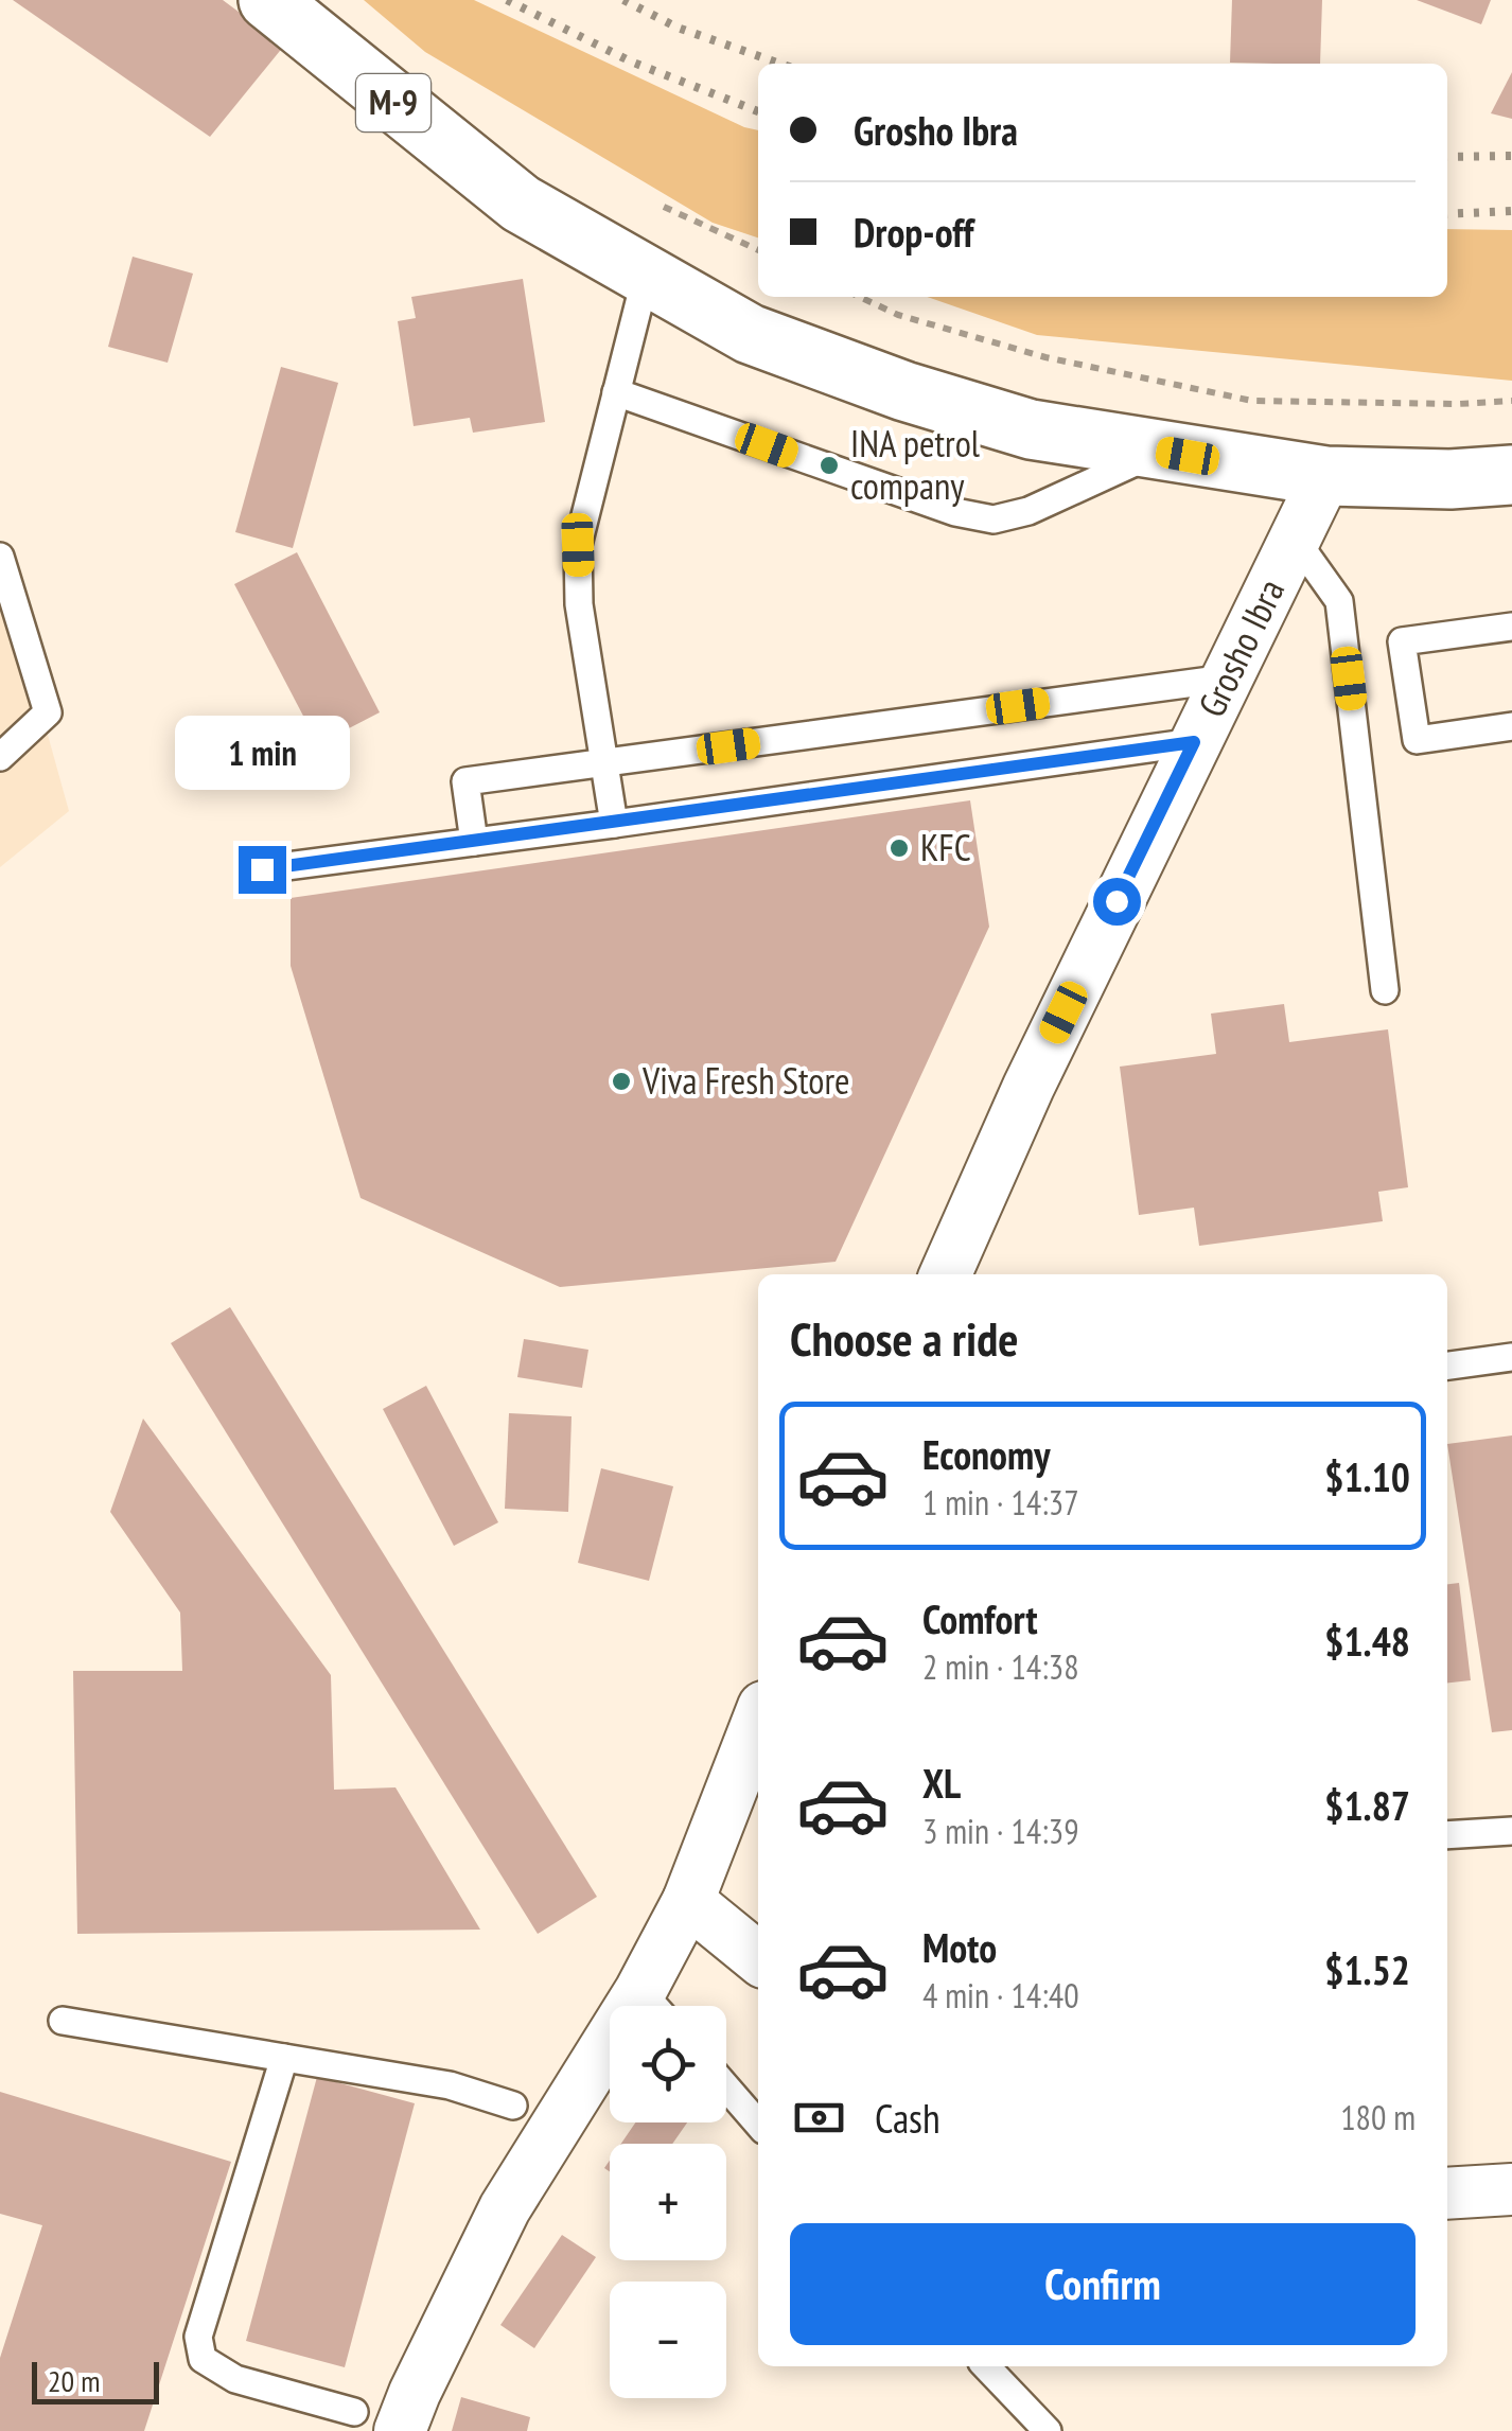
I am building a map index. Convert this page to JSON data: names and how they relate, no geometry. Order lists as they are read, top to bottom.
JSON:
{
  "streets": {
    "main road": ["M-9"],
    "street": ["Grosho Ibra"]
  },
  "crossings": [
    ["M-9", "Grosho Ibra"]
  ],
  "places": ["INA petrol company", "KFC", "Viva Fresh Store"],
  "scale_bar": "20 m",
  "page": {
    "banner": ["Grosho Ibra", "Drop-off"],
    "bubble": "1 min",
    "heading": "Choose a ride",
    "list": [
      {
        "name": "Economy",
        "note": "1 min · 14:37",
        "value": "$1.10"
      },
      {
        "name": "Comfort",
        "note": "2 min · 14:38",
        "value": "$1.48"
      },
      {
        "name": "XL",
        "note": "3 min · 14:39",
        "value": "$1.87"
      },
      {
        "name": "Moto",
        "note": "4 min · 14:40",
        "value": "$1.52"
      }
    ],
    "map_buttons": ["+", "−"],
    "pay": ["Cash", "180 m"],
    "buttons": "Confirm",
    "scale": "20 m"
  }
}
